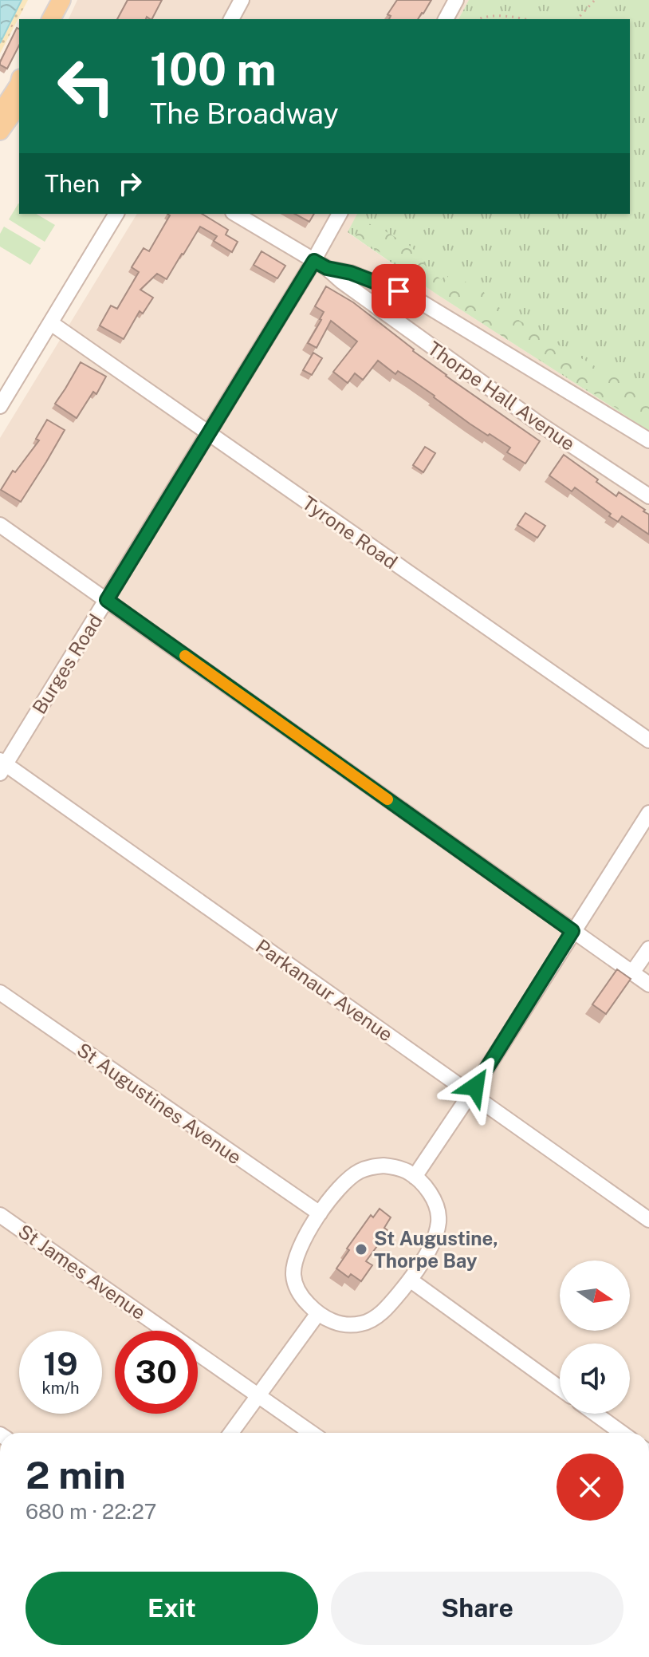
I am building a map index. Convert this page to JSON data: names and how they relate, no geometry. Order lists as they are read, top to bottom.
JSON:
{
  "streets": {
    "street": [
      "Thorpe Hall Avenue",
      "Tyrone Road",
      "Burges Road",
      "Parkanaur Avenue",
      "St Augustines Avenue",
      "St James Avenue"
    ]
  },
  "crossings": [
    ["Thorpe Hall Avenue", "Burges Road"],
    ["Tyrone Road", "Burges Road"],
    ["Burges Road", "Parkanaur Avenue"]
  ],
  "places": ["St Augustine, Thorpe Bay"],
  "north": "right",
  "page": {
    "turn": ["100 m", "The Broadway"],
    "then": "Then",
    "speed": "19 km/h",
    "limit": "30",
    "heading": ["2 min", "680 m · 22:27"],
    "buttons": ["Exit", "Share"]
  }
}
